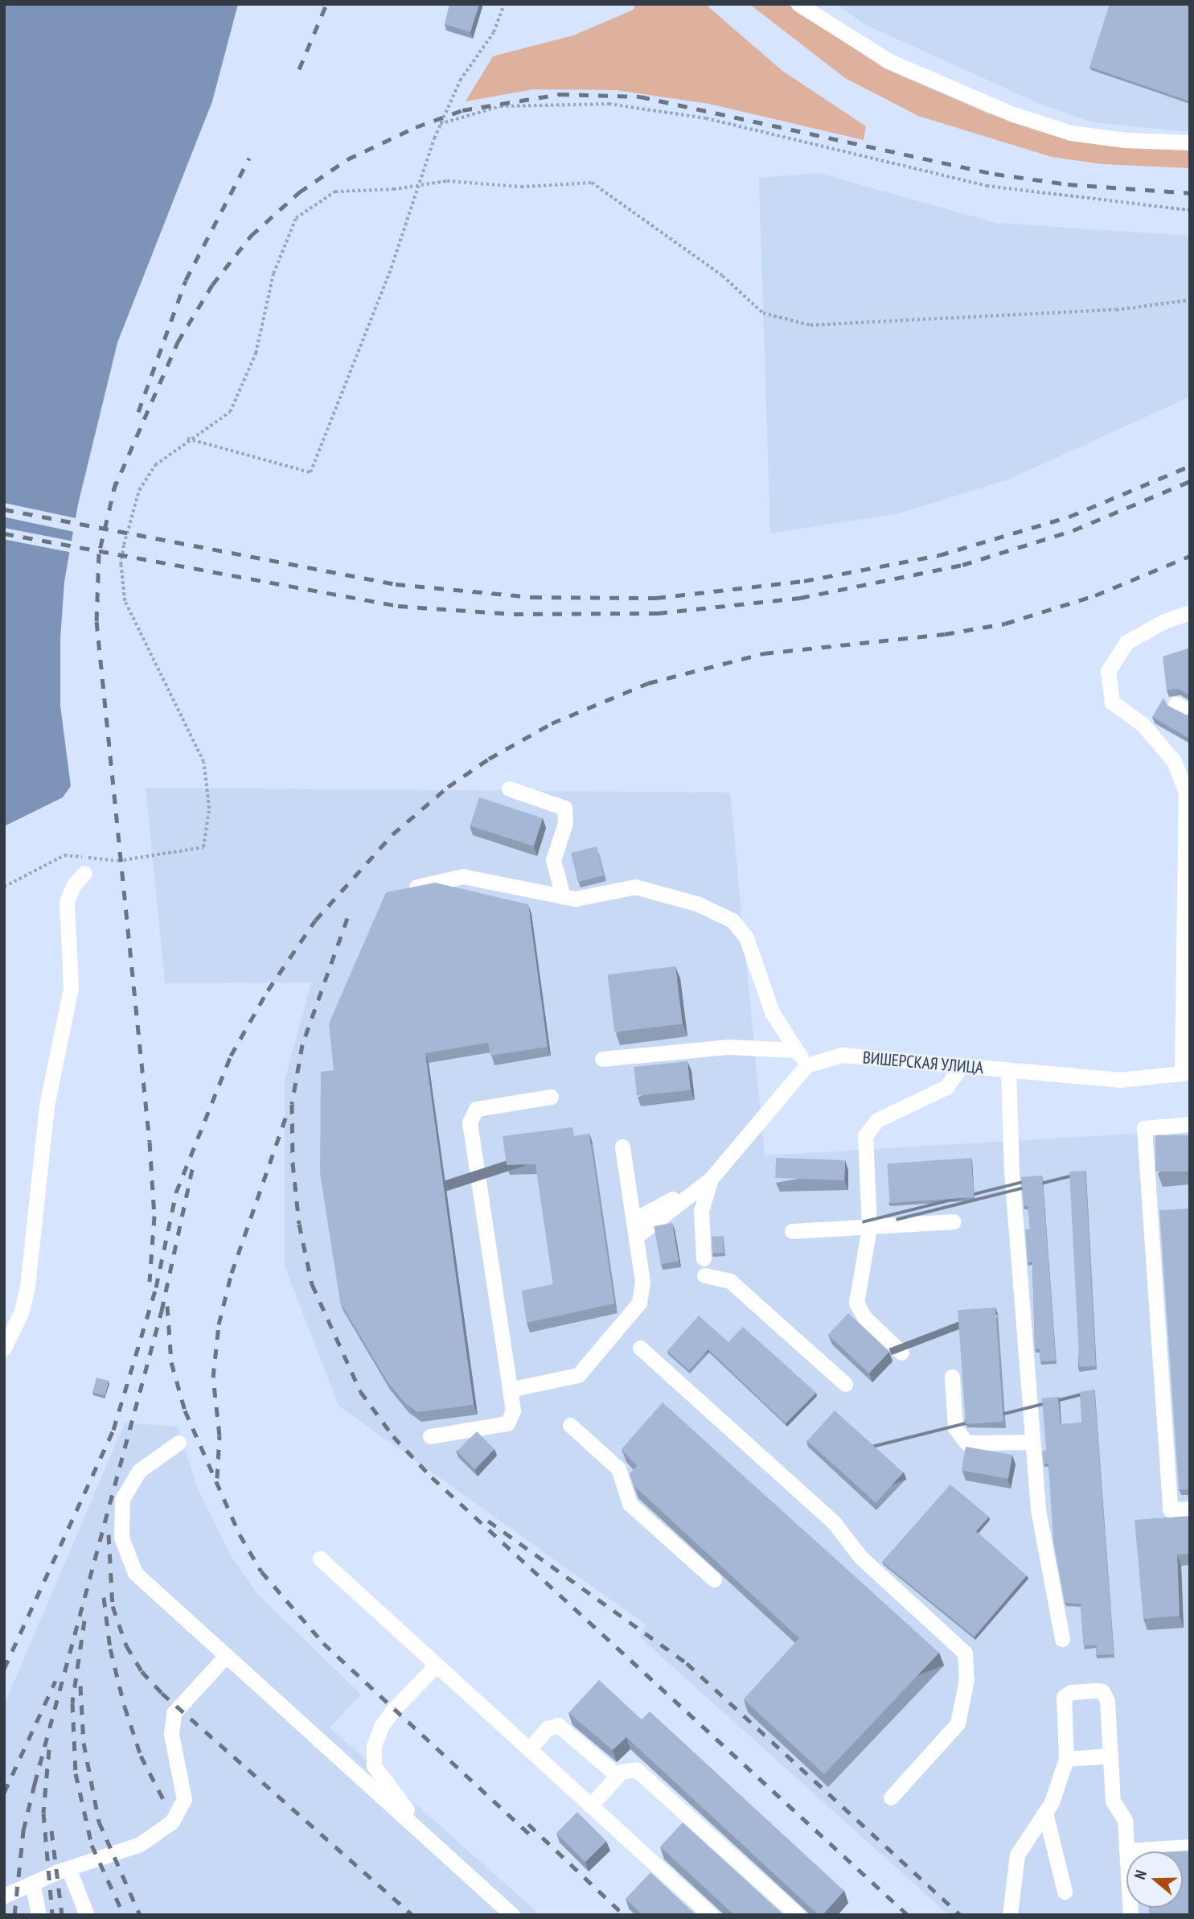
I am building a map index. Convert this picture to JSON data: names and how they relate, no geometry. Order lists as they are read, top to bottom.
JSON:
{
  "streets": {
    "street": ["ВИШЕРСКАЯ УЛИЦА"]
  },
  "north": "left"
}
